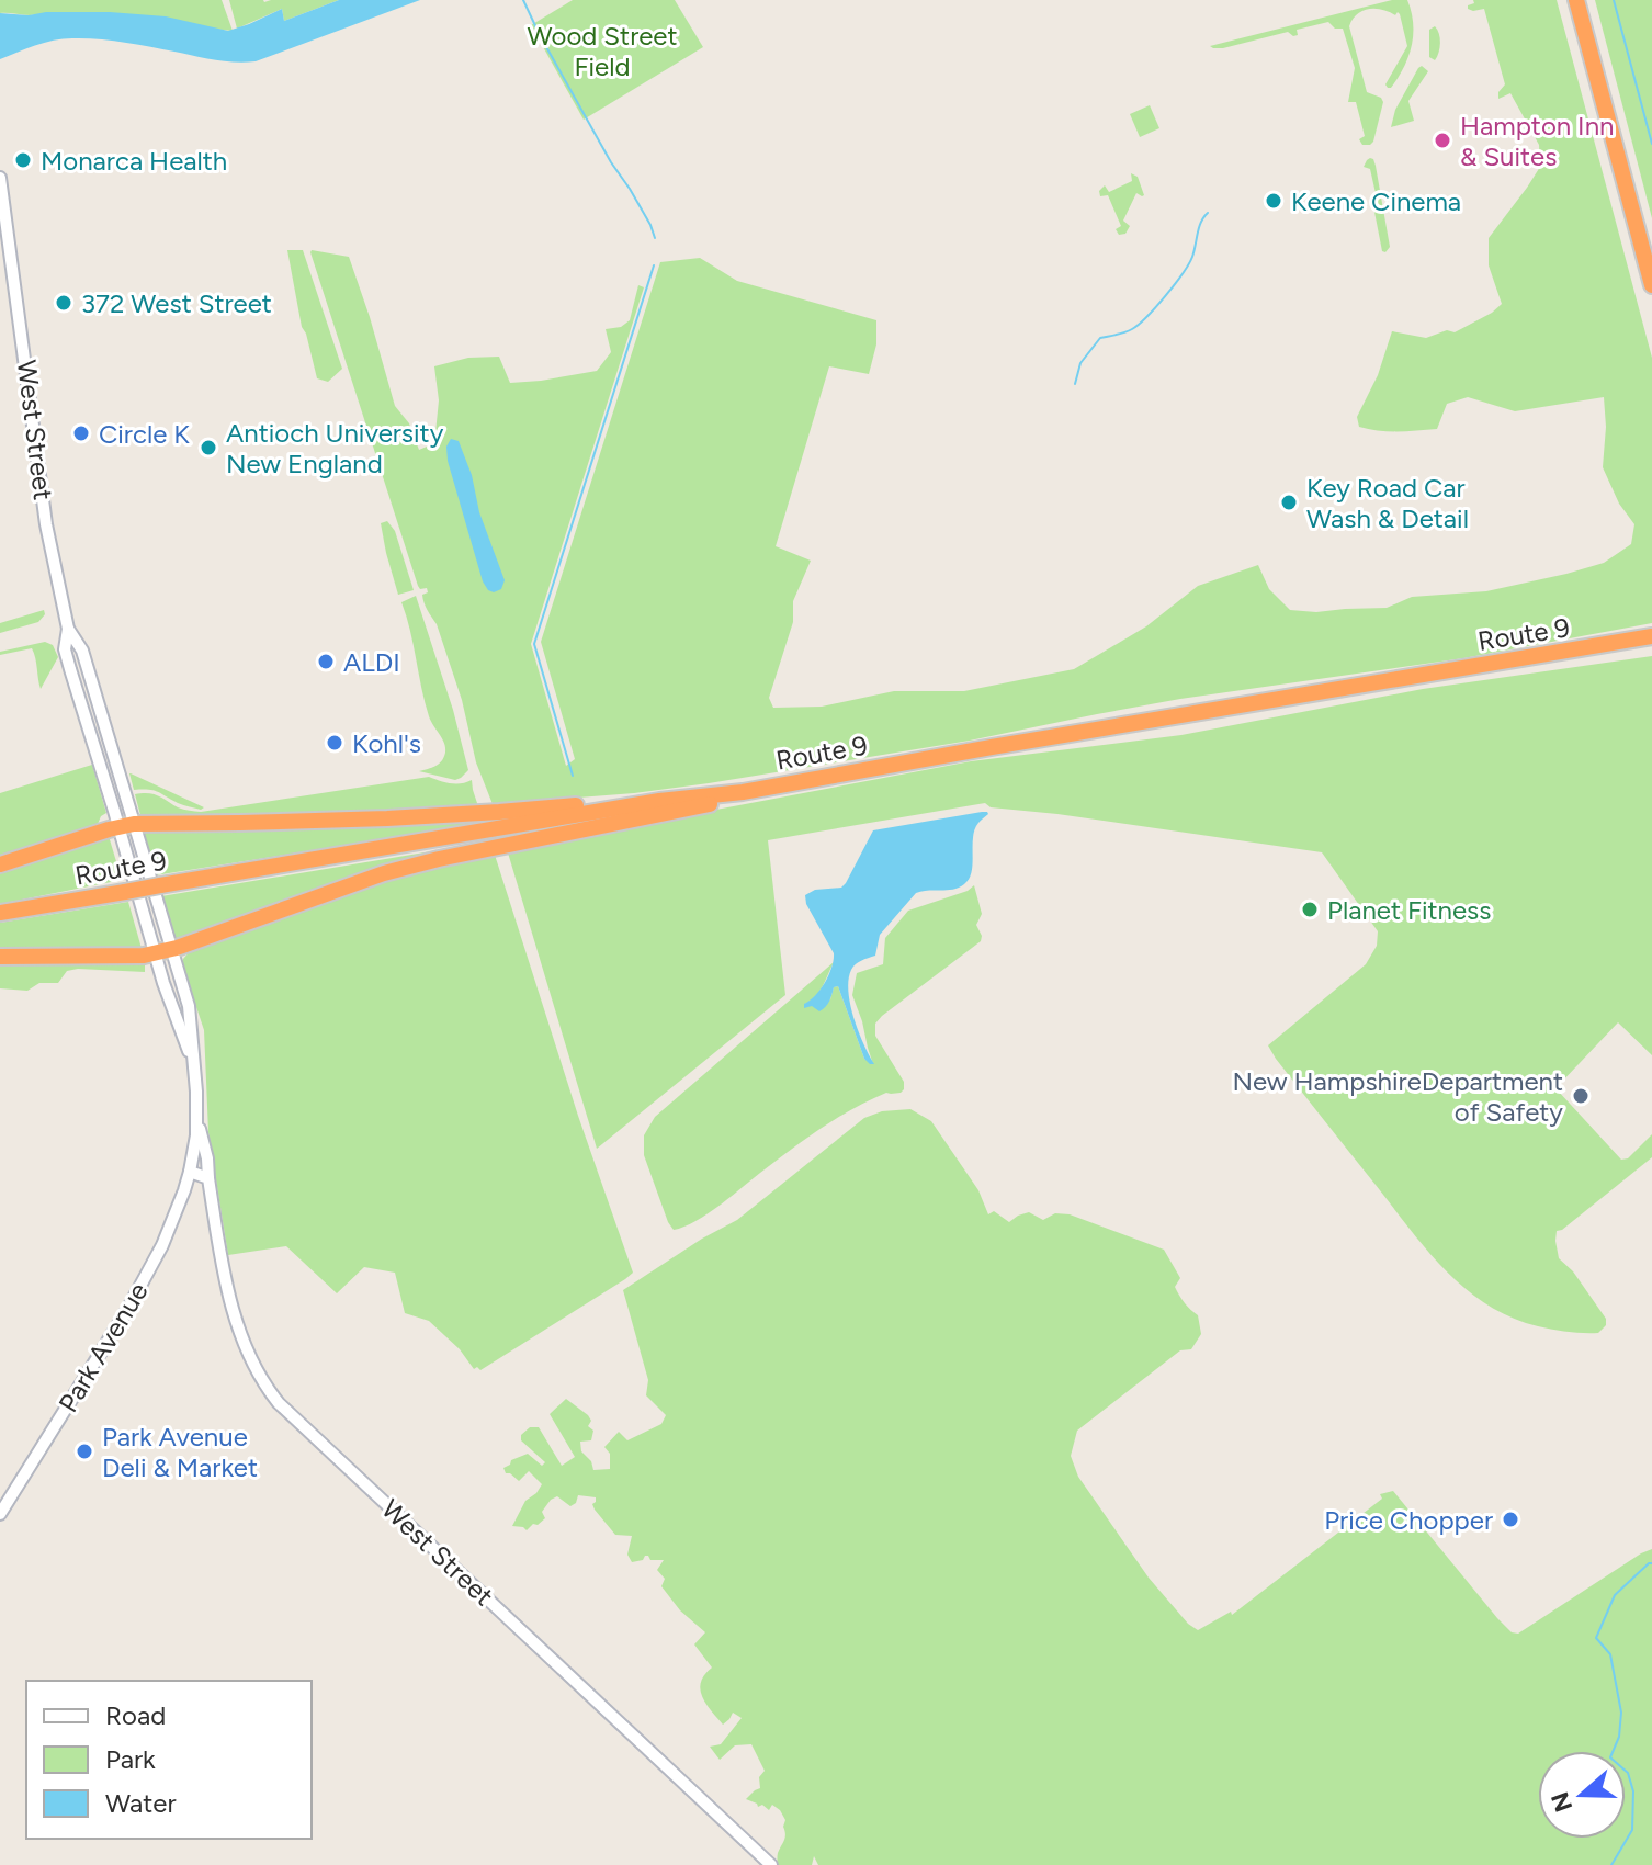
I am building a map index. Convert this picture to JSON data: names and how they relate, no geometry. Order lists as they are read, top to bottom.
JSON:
{
  "streets": {
    "highway": ["Route 9"],
    "street": ["West Street", "Park Avenue"]
  },
  "crossings": [
    ["West Street", "Park Avenue"]
  ],
  "parks": ["Wood Street Field"],
  "places": [
    "Hampton Inn & Suites",
    "Monarca Health",
    "Keene Cinema",
    "372 West Street",
    "Circle K",
    "Antioch University New England",
    "Key Road Car Wash & Detail",
    "ALDI",
    "Kohl's",
    "Planet Fitness",
    "New HampshireDepartment of Safety",
    "Park Avenue Deli & Market",
    "Price Chopper"
  ],
  "legend": ["Road", "Park", "Water"],
  "north": "left"
}
